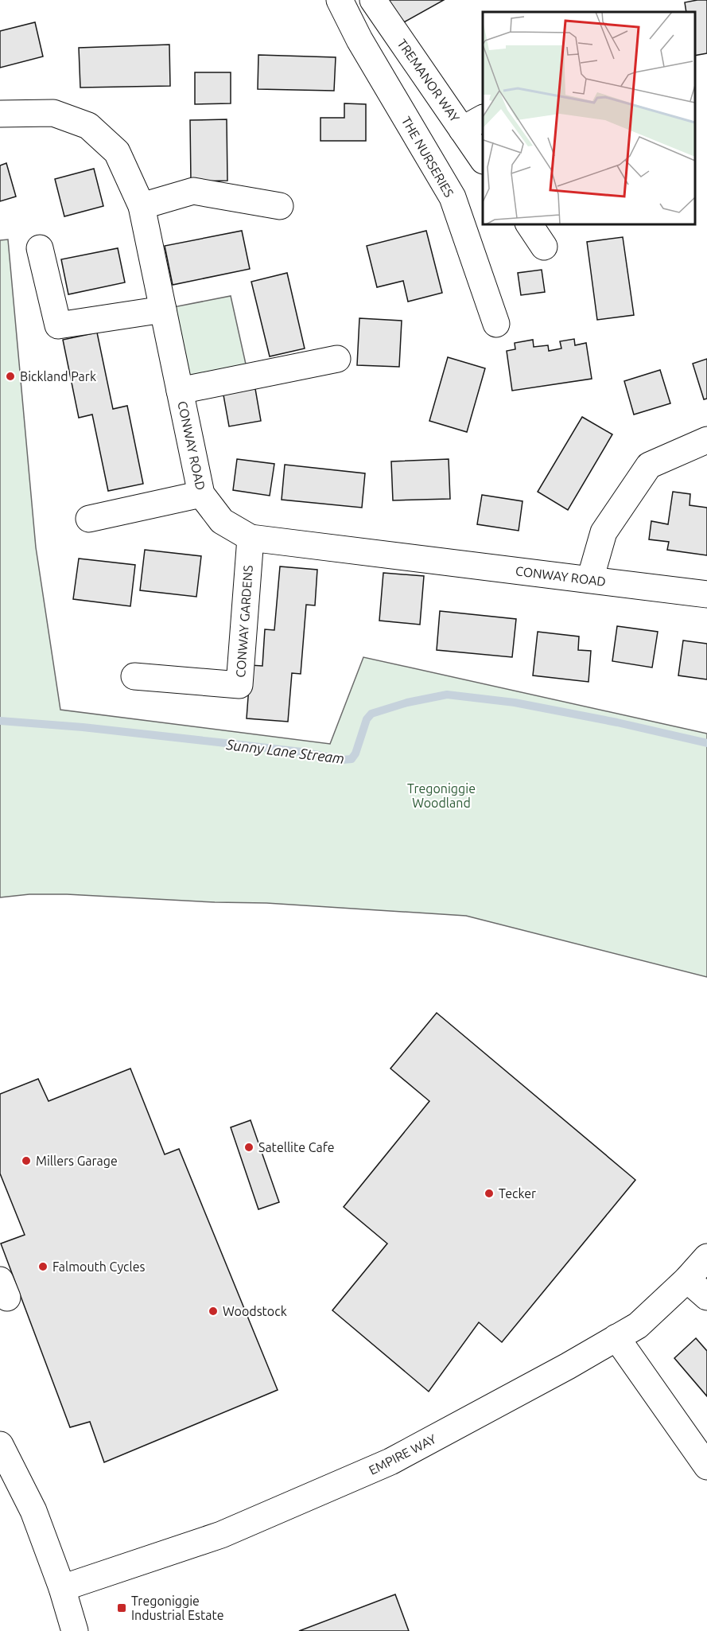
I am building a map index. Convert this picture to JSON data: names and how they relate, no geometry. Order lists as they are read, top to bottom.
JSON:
{
  "streets": {
    "street": [
      "TREMANOR WAY",
      "THE NURSERIES",
      "CONWAY ROAD",
      "CONWAY GARDENS",
      "EMPIRE WAY"
    ]
  },
  "crossings": [
    ["CONWAY ROAD", "CONWAY GARDENS"]
  ],
  "water": ["Sunny Lane Stream"],
  "parks": ["Tregoniggie Woodland"],
  "places": {
    "other": [
      "Bickland Park",
      "Satellite Cafe",
      "Millers Garage",
      "Tecker",
      "Falmouth Cycles",
      "Woodstock"
    ],
    "transit": ["Tregoniggie Industrial Estate"]
  }
}
